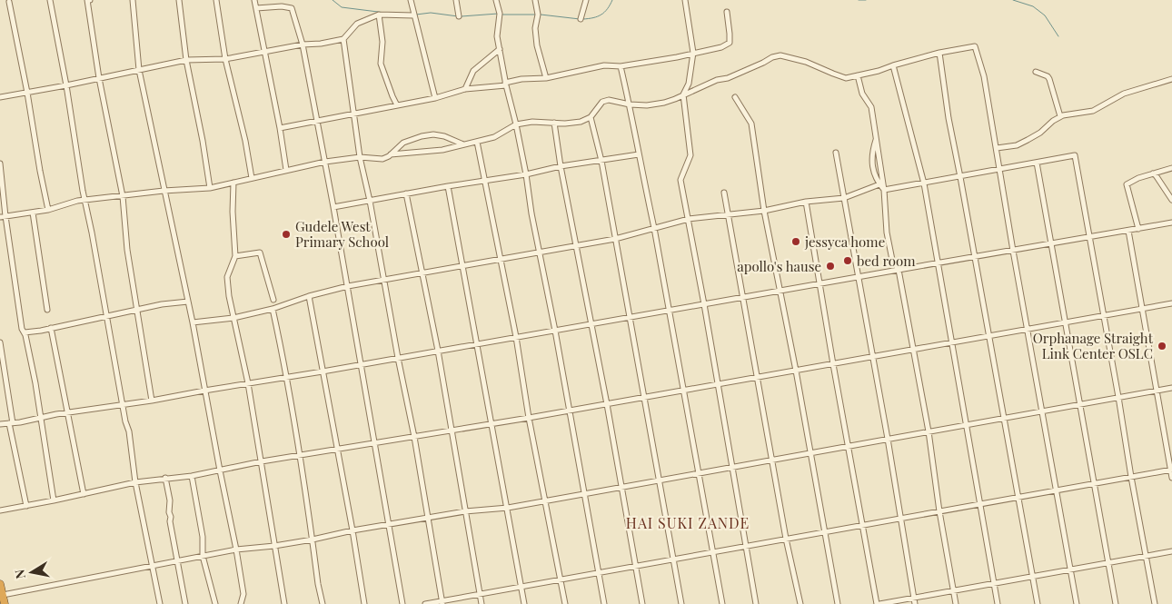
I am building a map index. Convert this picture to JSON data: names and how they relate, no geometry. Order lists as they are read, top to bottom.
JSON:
{
  "districts": ["HAI SUKI ZANDE"],
  "places": [
    "Gudele West Primary School",
    "jessyca home",
    "bed room",
    "apollo's hause",
    "Orphanage Straight Link Center OSLC"
  ],
  "north": "left"
}
